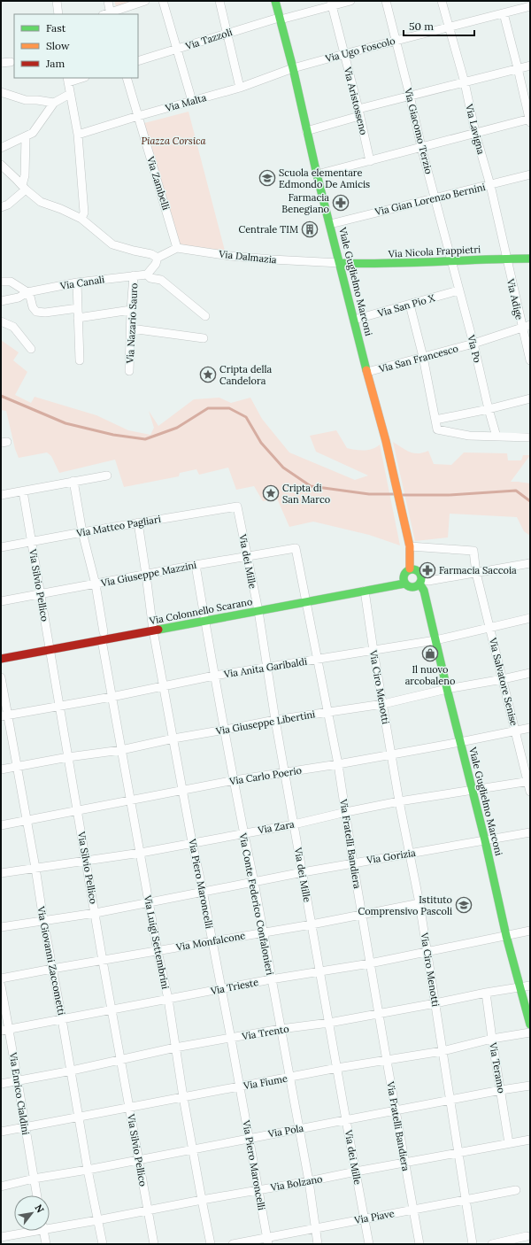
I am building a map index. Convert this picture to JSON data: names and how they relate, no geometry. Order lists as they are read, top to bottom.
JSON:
{
  "streets": {
    "main road": ["Via Nicola Frappietri", "Viale Guglielmo Marconi", "Via Colonnello Scarano"],
    "street": [
      "Via Tazzoli",
      "Via Ugo Foscolo",
      "Via Aristosseno",
      "Via Malta",
      "Via Lavigna",
      "Via Giacomo Terzio",
      "Via Zambelli",
      "Via Gian Lorenzo Bernini",
      "Via Dalmazia",
      "Via Canali",
      "Via Adige",
      "Via San Pio X",
      "Via Nazario Sauro",
      "Via Po",
      "Via San Francesco",
      "Via Matteo Pagliari",
      "Via dei Mille",
      "Via Giuseppe Mazzini",
      "Via Silvio Pellico",
      "Via Anita Garibaldi",
      "Via Salvatore Senise",
      "Via Ciro Menotti",
      "Via Giuseppe Libertini",
      "Via Carlo Poerio",
      "Via Zara",
      "Via Fratelli Bandiera",
      "Via Gorizia",
      "Via Piero Maroncelli",
      "Via Conte Federico Confalonieri",
      "Via Monfalcone",
      "Via Luigi Settembrini",
      "Via Giovanni Zaccometti",
      "Via Trieste",
      "Via Trento",
      "Via Teramo",
      "Via Fiume",
      "Via Enrico Cialdini",
      "Via Pola",
      "Via Bolzano",
      "Via Piave"
    ]
  },
  "crossings": [
    ["Via Tazzoli", "Via Aristosseno"],
    ["Via Tazzoli", "Viale Guglielmo Marconi"],
    ["Via Ugo Foscolo", "Via Aristosseno"],
    ["Via Ugo Foscolo", "Via Malta"],
    ["Via Ugo Foscolo", "Via Lavigna"],
    ["Via Ugo Foscolo", "Via Giacomo Terzio"],
    ["Via Ugo Foscolo", "Viale Guglielmo Marconi"],
    ["Via Malta", "Via Zambelli"],
    ["Via Malta", "Viale Guglielmo Marconi"],
    ["Via Lavigna", "Via Gian Lorenzo Bernini"],
    ["Via Lavigna", "Via Nicola Frappietri"],
    ["Via Lavigna", "Via Adige"],
    ["Via Giacomo Terzio", "Via Gian Lorenzo Bernini"],
    ["Via Giacomo Terzio", "Via Nicola Frappietri"],
    ["Via Giacomo Terzio", "Via Po"],
    ["Via Zambelli", "Via Dalmazia"],
    ["Via Gian Lorenzo Bernini", "Viale Guglielmo Marconi"],
    ["Via Nicola Frappietri", "Via Dalmazia"],
    ["Via Nicola Frappietri", "Viale Guglielmo Marconi"],
    ["Via Nicola Frappietri", "Via Adige"],
    ["Via Nicola Frappietri", "Via Po"],
    ["Via Dalmazia", "Viale Guglielmo Marconi"],
    ["Viale Guglielmo Marconi", "Via San Pio X"],
    ["Viale Guglielmo Marconi", "Via San Francesco"],
    ["Viale Guglielmo Marconi", "Via Colonnello Scarano"],
    ["Viale Guglielmo Marconi", "Via Anita Garibaldi"],
    ["Viale Guglielmo Marconi", "Via Salvatore Senise"],
    ["Viale Guglielmo Marconi", "Via Giuseppe Libertini"],
    ["Viale Guglielmo Marconi", "Via Carlo Poerio"],
    ["Viale Guglielmo Marconi", "Via Zara"],
    ["Viale Guglielmo Marconi", "Via Gorizia"],
    ["Viale Guglielmo Marconi", "Via Trieste"],
    ["Viale Guglielmo Marconi", "Via Trento"],
    ["Via Canali", "Via Nazario Sauro"],
    ["Via Adige", "Via San Francesco"],
    ["Via San Pio X", "Via Po"],
    ["Via Po", "Via San Francesco"],
    ["Via Matteo Pagliari", "Via dei Mille"],
    ["Via Matteo Pagliari", "Via Silvio Pellico"],
    ["Via Matteo Pagliari", "Via Piero Maroncelli"],
    ["Via Matteo Pagliari", "Via Luigi Settembrini"],
    ["Via dei Mille", "Via Giuseppe Mazzini"],
    ["Via dei Mille", "Via Colonnello Scarano"],
    ["Via dei Mille", "Via Anita Garibaldi"],
    ["Via dei Mille", "Via Giuseppe Libertini"],
    ["Via dei Mille", "Via Carlo Poerio"],
    ["Via dei Mille", "Via Zara"],
    ["Via dei Mille", "Via Gorizia"],
    ["Via dei Mille", "Via Monfalcone"],
    ["Via dei Mille", "Via Trieste"],
    ["Via dei Mille", "Via Trento"],
    ["Via dei Mille", "Via Fiume"],
    ["Via dei Mille", "Via Pola"],
    ["Via dei Mille", "Via Bolzano"],
    ["Via dei Mille", "Via Piave"],
    ["Via Giuseppe Mazzini", "Via Silvio Pellico"],
    ["Via Giuseppe Mazzini", "Via Fratelli Bandiera"],
    ["Via Giuseppe Mazzini", "Via Piero Maroncelli"],
    ["Via Giuseppe Mazzini", "Via Conte Federico Confalonieri"],
    ["Via Giuseppe Mazzini", "Via Luigi Settembrini"],
    ["Via Silvio Pellico", "Via Colonnello Scarano"],
    ["Via Silvio Pellico", "Via Anita Garibaldi"],
    ["Via Silvio Pellico", "Via Giuseppe Libertini"],
    ["Via Silvio Pellico", "Via Carlo Poerio"],
    ["Via Silvio Pellico", "Via Zara"],
    ["Via Silvio Pellico", "Via Gorizia"],
    ["Via Silvio Pellico", "Via Monfalcone"],
    ["Via Silvio Pellico", "Via Trieste"],
    ["Via Silvio Pellico", "Via Trento"],
    ["Via Silvio Pellico", "Via Fiume"],
    ["Via Silvio Pellico", "Via Pola"],
    ["Via Silvio Pellico", "Via Bolzano"],
    ["Via Colonnello Scarano", "Via Ciro Menotti"],
    ["Via Colonnello Scarano", "Via Fratelli Bandiera"],
    ["Via Colonnello Scarano", "Via Piero Maroncelli"],
    ["Via Colonnello Scarano", "Via Conte Federico Confalonieri"],
    ["Via Colonnello Scarano", "Via Luigi Settembrini"],
    ["Via Anita Garibaldi", "Via Salvatore Senise"],
    ["Via Anita Garibaldi", "Via Ciro Menotti"],
    ["Via Anita Garibaldi", "Via Fratelli Bandiera"],
    ["Via Anita Garibaldi", "Via Piero Maroncelli"],
    ["Via Anita Garibaldi", "Via Conte Federico Confalonieri"],
    ["Via Anita Garibaldi", "Via Luigi Settembrini"],
    ["Via Anita Garibaldi", "Via Giovanni Zaccometti"],
    ["Via Salvatore Senise", "Via Giuseppe Libertini"],
    ["Via Salvatore Senise", "Via Carlo Poerio"],
    ["Via Salvatore Senise", "Via Zara"],
    ["Via Ciro Menotti", "Via Giuseppe Libertini"],
    ["Via Ciro Menotti", "Via Carlo Poerio"],
    ["Via Ciro Menotti", "Via Zara"],
    ["Via Ciro Menotti", "Via Gorizia"],
    ["Via Ciro Menotti", "Via Monfalcone"],
    ["Via Ciro Menotti", "Via Trieste"],
    ["Via Ciro Menotti", "Via Trento"],
    ["Via Ciro Menotti", "Via Fiume"],
    ["Via Ciro Menotti", "Via Pola"],
    ["Via Ciro Menotti", "Via Bolzano"],
    ["Via Ciro Menotti", "Via Piave"],
    ["Via Giuseppe Libertini", "Via Fratelli Bandiera"],
    ["Via Giuseppe Libertini", "Via Piero Maroncelli"],
    ["Via Giuseppe Libertini", "Via Conte Federico Confalonieri"],
    ["Via Giuseppe Libertini", "Via Luigi Settembrini"],
    ["Via Giuseppe Libertini", "Via Giovanni Zaccometti"],
    ["Via Carlo Poerio", "Via Fratelli Bandiera"],
    ["Via Carlo Poerio", "Via Piero Maroncelli"],
    ["Via Carlo Poerio", "Via Conte Federico Confalonieri"],
    ["Via Carlo Poerio", "Via Luigi Settembrini"],
    ["Via Carlo Poerio", "Via Giovanni Zaccometti"],
    ["Via Zara", "Via Fratelli Bandiera"],
    ["Via Zara", "Via Piero Maroncelli"],
    ["Via Zara", "Via Conte Federico Confalonieri"],
    ["Via Zara", "Via Luigi Settembrini"],
    ["Via Zara", "Via Giovanni Zaccometti"],
    ["Via Fratelli Bandiera", "Via Gorizia"],
    ["Via Fratelli Bandiera", "Via Monfalcone"],
    ["Via Fratelli Bandiera", "Via Trieste"],
    ["Via Fratelli Bandiera", "Via Trento"],
    ["Via Fratelli Bandiera", "Via Fiume"],
    ["Via Fratelli Bandiera", "Via Pola"],
    ["Via Fratelli Bandiera", "Via Bolzano"],
    ["Via Fratelli Bandiera", "Via Piave"],
    ["Via Gorizia", "Via Piero Maroncelli"],
    ["Via Gorizia", "Via Conte Federico Confalonieri"],
    ["Via Gorizia", "Via Luigi Settembrini"],
    ["Via Gorizia", "Via Giovanni Zaccometti"],
    ["Via Piero Maroncelli", "Via Monfalcone"],
    ["Via Piero Maroncelli", "Via Trieste"],
    ["Via Piero Maroncelli", "Via Trento"],
    ["Via Piero Maroncelli", "Via Fiume"],
    ["Via Piero Maroncelli", "Via Pola"],
    ["Via Piero Maroncelli", "Via Bolzano"],
    ["Via Piero Maroncelli", "Via Piave"],
    ["Via Conte Federico Confalonieri", "Via Monfalcone"],
    ["Via Conte Federico Confalonieri", "Via Trieste"],
    ["Via Conte Federico Confalonieri", "Via Trento"],
    ["Via Conte Federico Confalonieri", "Via Fiume"],
    ["Via Conte Federico Confalonieri", "Via Pola"],
    ["Via Conte Federico Confalonieri", "Via Bolzano"],
    ["Via Conte Federico Confalonieri", "Via Piave"],
    ["Via Monfalcone", "Via Luigi Settembrini"],
    ["Via Monfalcone", "Via Giovanni Zaccometti"],
    ["Via Luigi Settembrini", "Via Trieste"],
    ["Via Luigi Settembrini", "Via Trento"],
    ["Via Luigi Settembrini", "Via Fiume"],
    ["Via Luigi Settembrini", "Via Pola"],
    ["Via Luigi Settembrini", "Via Bolzano"],
    ["Via Giovanni Zaccometti", "Via Trieste"],
    ["Via Giovanni Zaccometti", "Via Trento"],
    ["Via Giovanni Zaccometti", "Via Fiume"],
    ["Via Giovanni Zaccometti", "Via Pola"],
    ["Via Giovanni Zaccometti", "Via Bolzano"],
    ["Via Trieste", "Via Enrico Cialdini"],
    ["Via Trento", "Via Teramo"],
    ["Via Trento", "Via Enrico Cialdini"],
    ["Via Teramo", "Via Fiume"],
    ["Via Teramo", "Via Pola"],
    ["Via Teramo", "Via Bolzano"],
    ["Via Fiume", "Via Enrico Cialdini"],
    ["Via Enrico Cialdini", "Via Pola"]
  ],
  "parks": ["Piazza Corsica"],
  "places": {
    "school or university": ["Scuola elementare Edmondo De Amicis", "Istituto Comprensivo Pascoli"],
    "pharmacy": ["Farmacia Benegiano", "Farmacia Saccoia"],
    "building": ["Centrale TIM"],
    "place": ["Cripta della Candelora", "Cripta di San Marco"],
    "shop": ["Il nuovo arcobaleno"]
  },
  "legend": ["Fast", "Slow", "Jam"],
  "scale_bar": "50 m",
  "north": "top right"
}
